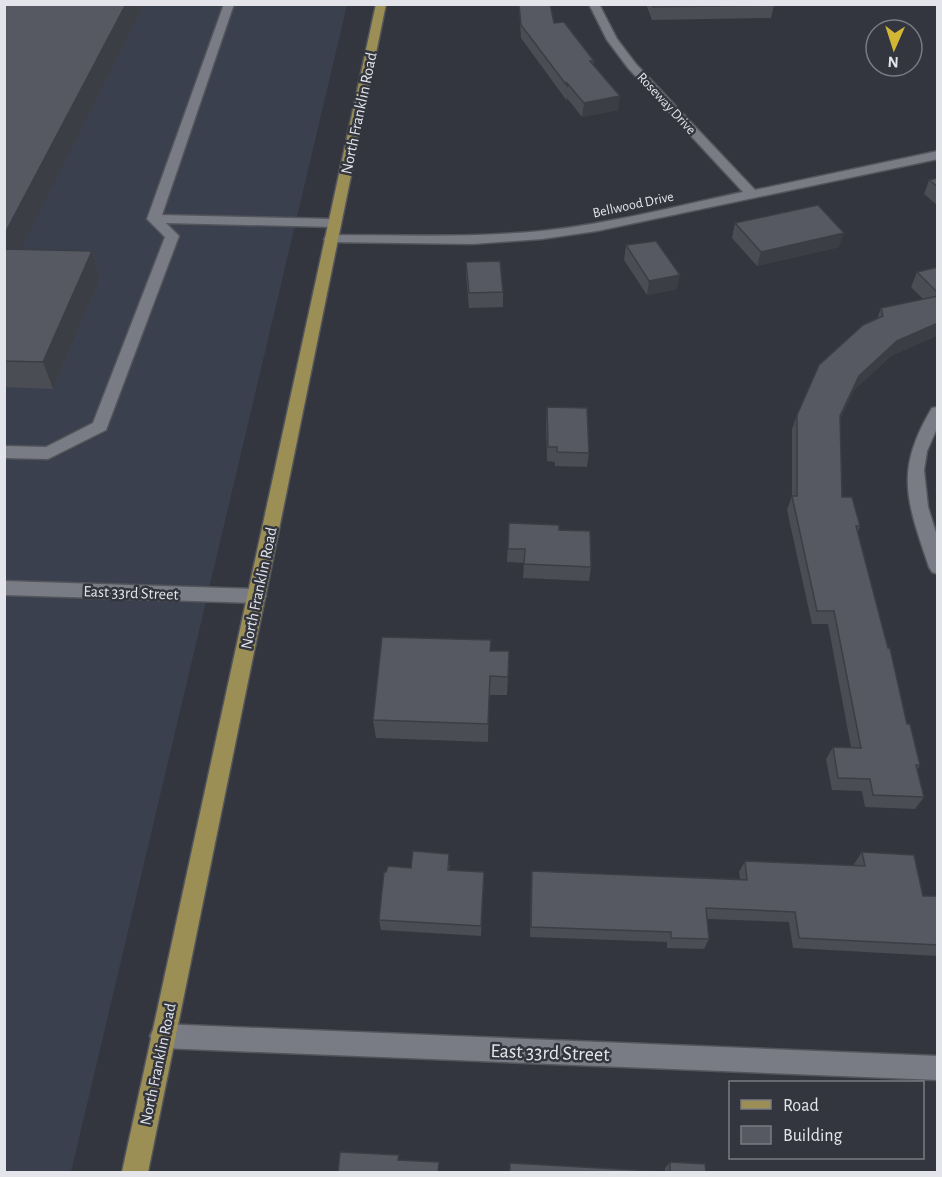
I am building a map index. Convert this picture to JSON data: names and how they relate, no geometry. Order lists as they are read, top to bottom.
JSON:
{
  "streets": {
    "main road": ["North Franklin Road"],
    "street": ["Roseway Drive", "Bellwood Drive", "East 33rd Street"]
  },
  "crossings": [
    ["Roseway Drive", "Bellwood Drive"],
    ["North Franklin Road", "Bellwood Drive"],
    ["North Franklin Road", "East 33rd Street"]
  ],
  "legend": ["Road", "Building"],
  "north": "bottom"
}
